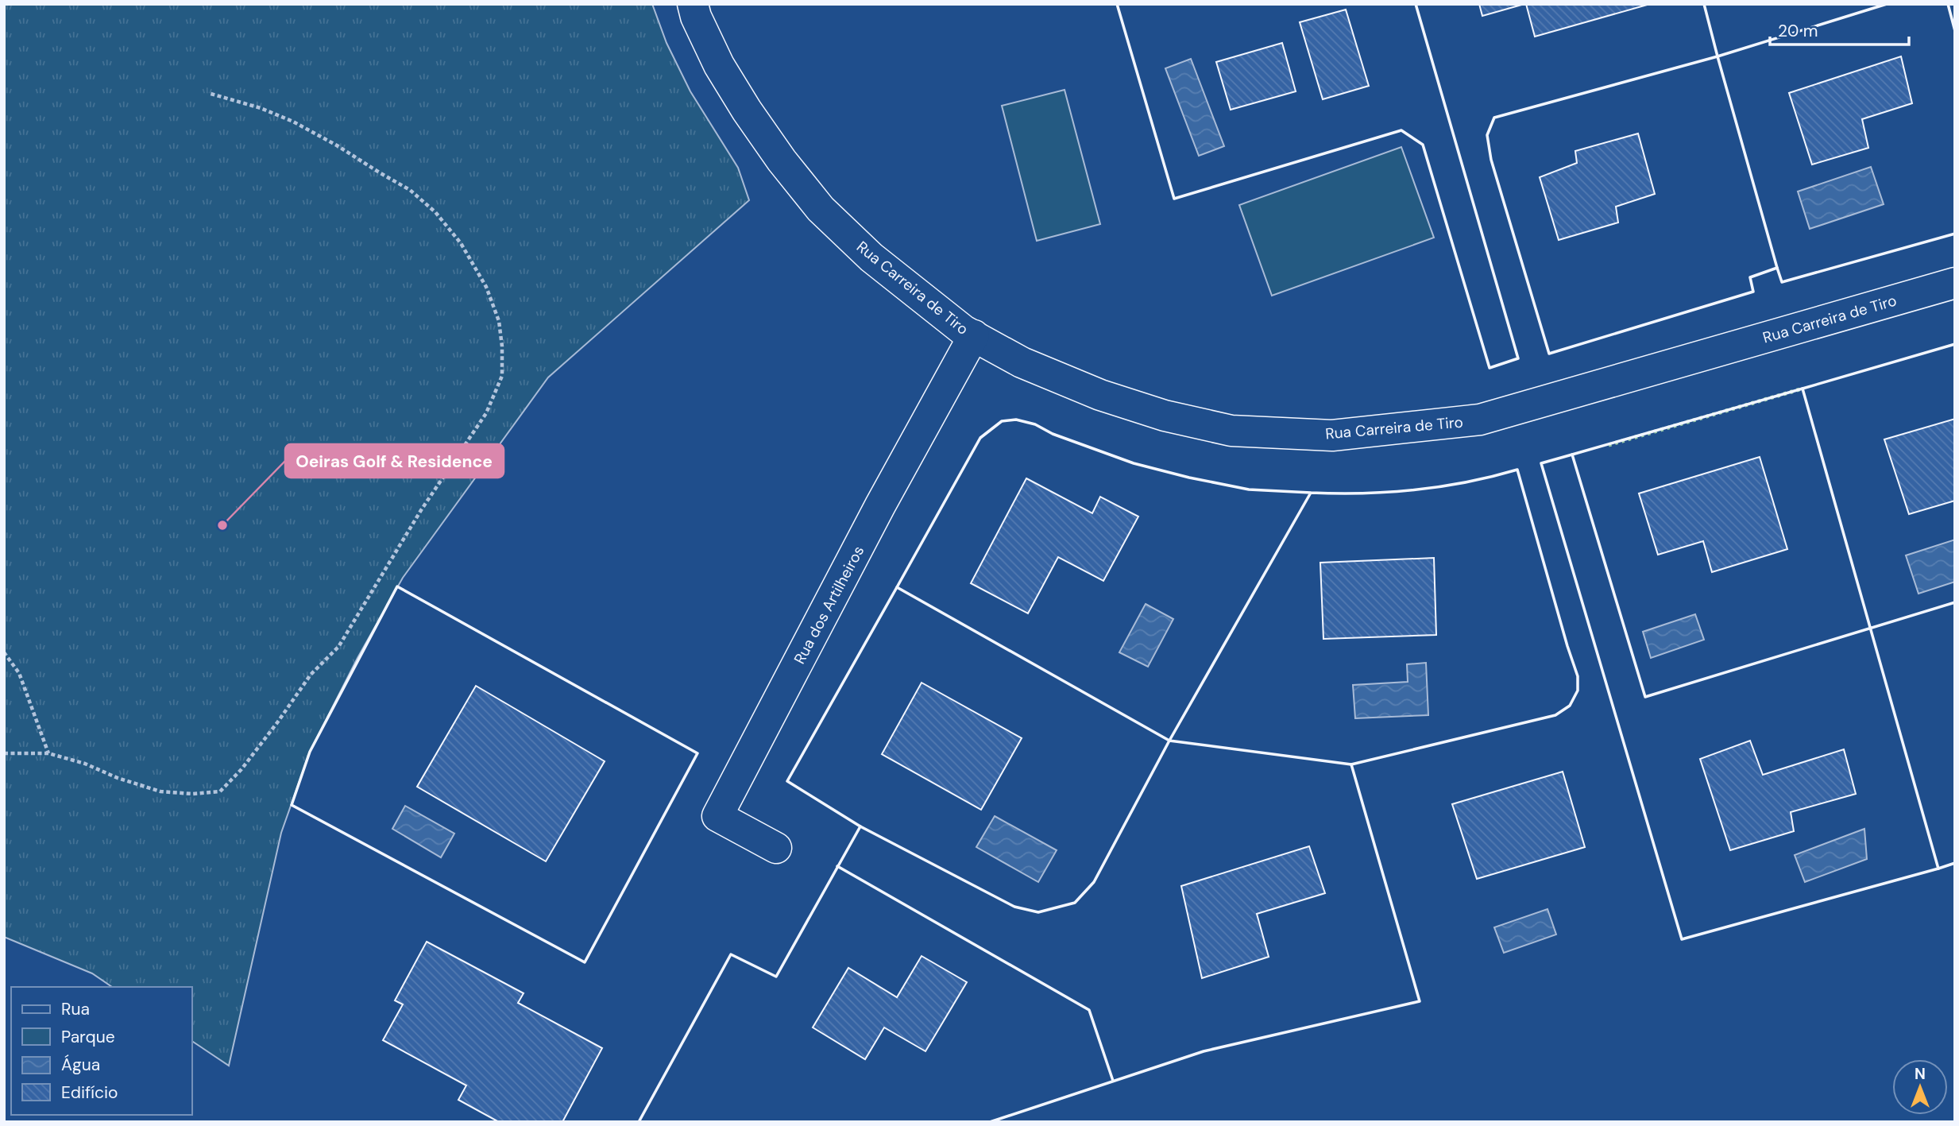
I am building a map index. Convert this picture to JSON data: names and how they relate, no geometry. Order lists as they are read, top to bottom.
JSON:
{
  "streets": {
    "street": ["Rua Carreira de Tiro", "Rua dos Artilheiros"]
  },
  "crossings": [
    ["Rua Carreira de Tiro", "Rua dos Artilheiros"]
  ],
  "places": ["Oeiras Golf & Residence"],
  "legend": [
    "Rua",
    "Parque",
    "Água",
    "Edifício"
  ],
  "scale_bar": "20 m",
  "north": "top"
}
